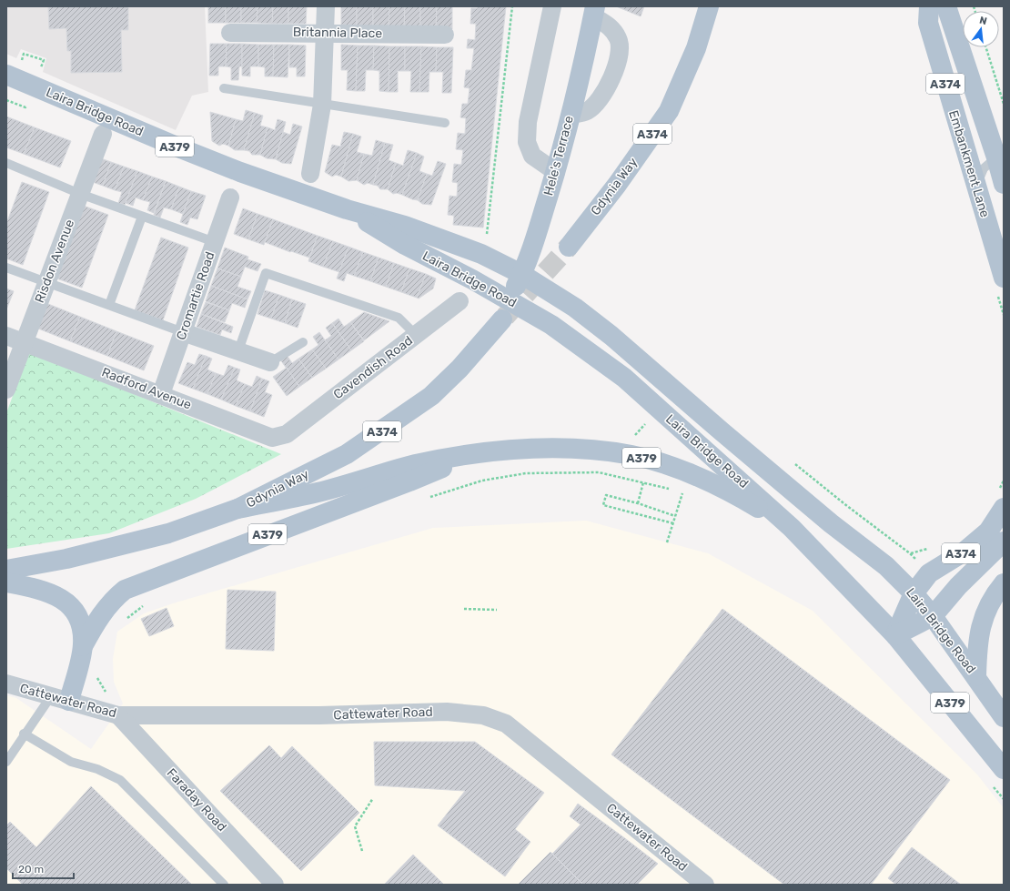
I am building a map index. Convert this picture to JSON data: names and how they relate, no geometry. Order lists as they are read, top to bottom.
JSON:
{
  "streets": {
    "main road": [
      "A374",
      "Laira Bridge Road",
      "A379",
      "Hele's Terrace",
      "Embankment Lane",
      "Gdynia Way"
    ],
    "street": [
      "Britannia Place",
      "Risdon Avenue",
      "Cromartie Road",
      "Cavendish Road",
      "Radford Avenue",
      "Cattewater Road",
      "Faraday Road"
    ]
  },
  "crossings": [
    ["A374", "Laira Bridge Road"],
    ["Laira Bridge Road", "A379"],
    ["Laira Bridge Road", "Hele's Terrace"],
    ["A379", "Gdynia Way"],
    ["A379", "Cattewater Road"],
    ["Risdon Avenue", "Radford Avenue"],
    ["Cromartie Road", "Radford Avenue"],
    ["Cavendish Road", "Radford Avenue"],
    ["Cattewater Road", "Faraday Road"]
  ],
  "scale_bar": "20 m",
  "north": "top"
}
